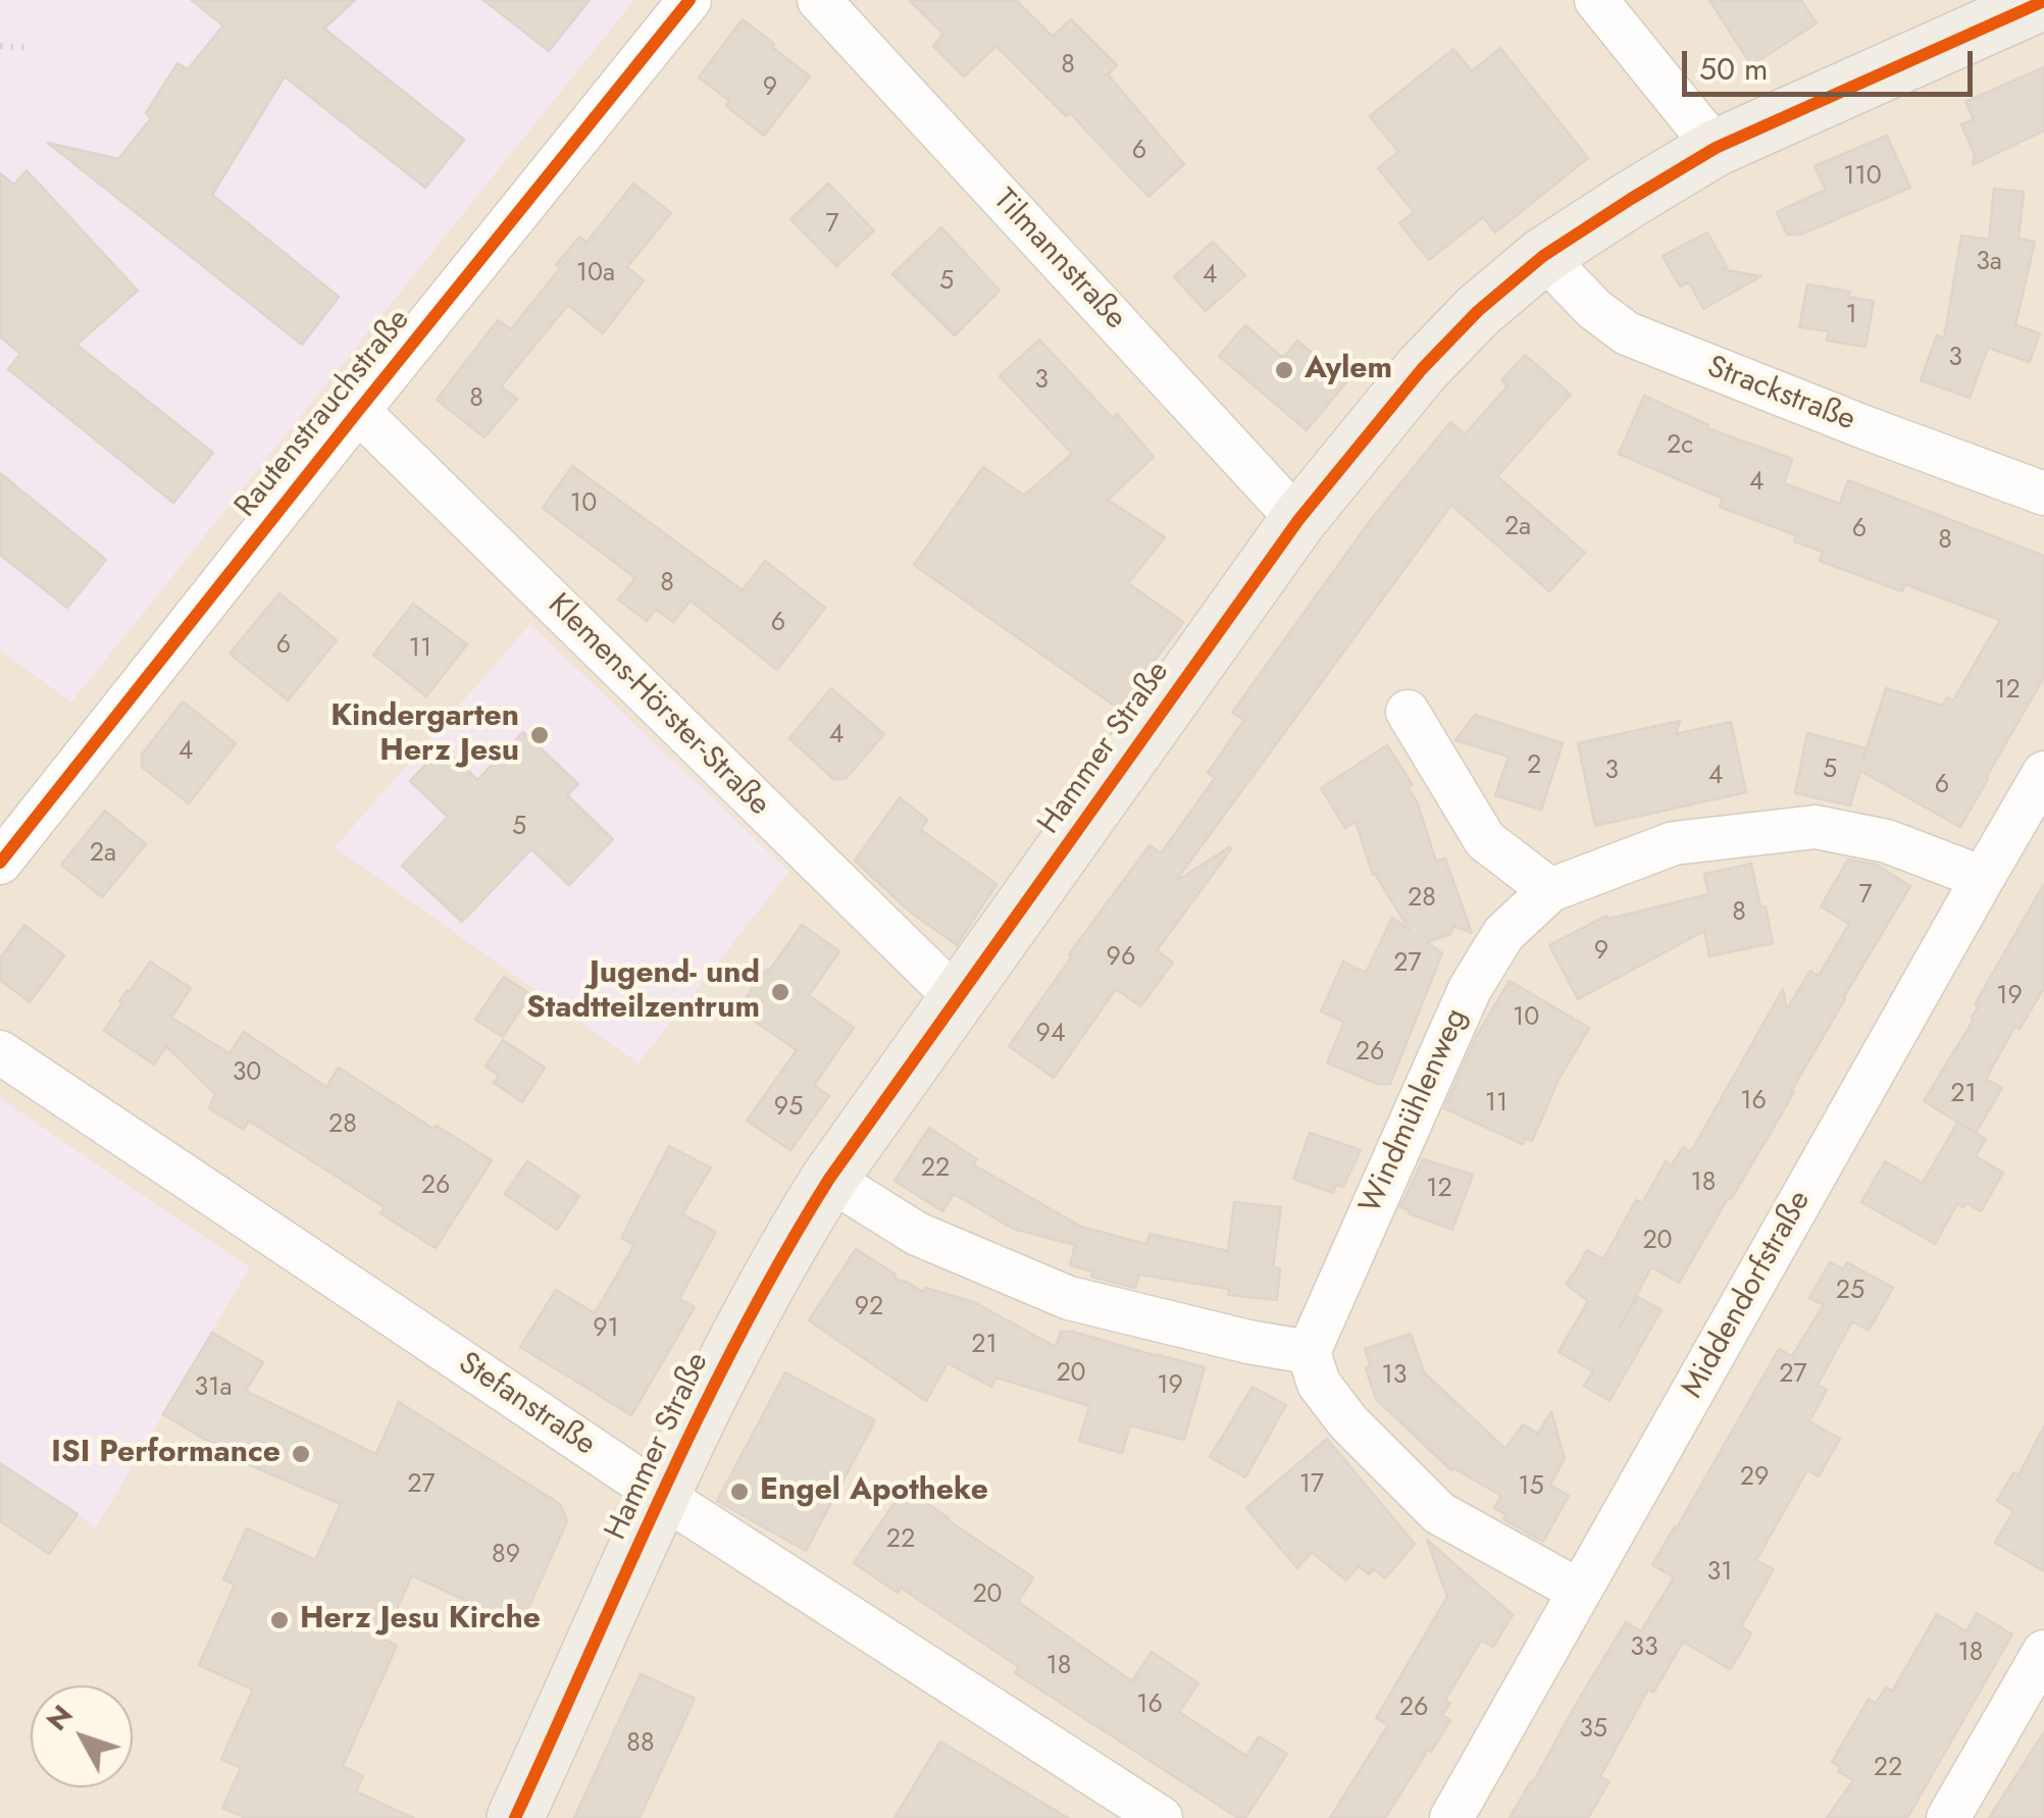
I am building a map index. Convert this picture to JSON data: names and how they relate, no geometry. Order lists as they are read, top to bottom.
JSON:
{
  "streets": {
    "main road": ["Hammer Straße"],
    "street": [
      "Tilmannstraße",
      "Strackstraße",
      "Rautenstrauchstraße",
      "Klemens-Hörster-Straße",
      "Windmühlenweg",
      "Middendorfstraße",
      "Stefanstraße"
    ]
  },
  "crossings": [
    ["Tilmannstraße", "Hammer Straße"],
    ["Strackstraße", "Hammer Straße"],
    ["Rautenstrauchstraße", "Klemens-Hörster-Straße"],
    ["Klemens-Hörster-Straße", "Hammer Straße"],
    ["Hammer Straße", "Stefanstraße"],
    ["Windmühlenweg", "Middendorfstraße"]
  ],
  "places": [
    "Aylem",
    "Kindergarten Herz Jesu",
    "Jugend- und Stadtteilzentrum",
    "ISI Performance",
    "Engel Apotheke",
    "Herz Jesu Kirche"
  ],
  "house_numbers": [
    "8",
    "9",
    "6",
    "110",
    "7",
    "3a",
    "10a",
    "4",
    "5",
    "1",
    "3",
    "3",
    "8",
    "2c",
    "4",
    "10",
    "2a",
    "6",
    "8",
    "8",
    "6",
    "6",
    "11",
    "12",
    "4",
    "4",
    "2",
    "5",
    "3",
    "4",
    "6",
    "5",
    "2a",
    "7",
    "28",
    "8",
    "9",
    "96",
    "27",
    "19",
    "10",
    "94",
    "26",
    "30",
    "21",
    "16",
    "11",
    "95",
    "28",
    "22",
    "18",
    "26",
    "12",
    "20",
    "25",
    "92",
    "91",
    "21",
    "20",
    "27",
    "13",
    "19",
    "31a",
    "29",
    "27",
    "17",
    "15",
    "22",
    "89",
    "31",
    "20",
    "33",
    "18",
    "18",
    "16",
    "26",
    "35",
    "88",
    "22"
  ],
  "scale_bar": "50 m",
  "north": "top left"
}
